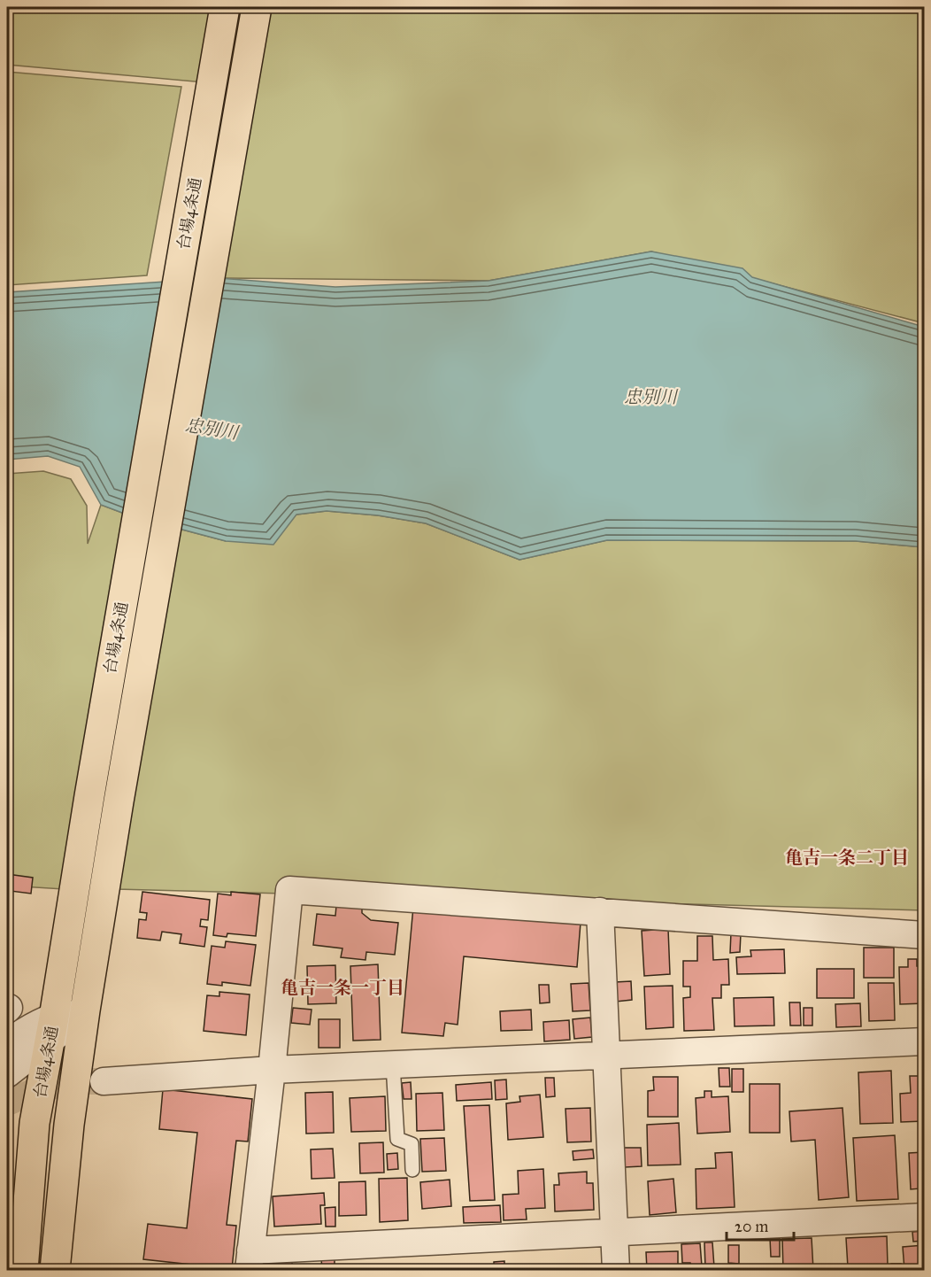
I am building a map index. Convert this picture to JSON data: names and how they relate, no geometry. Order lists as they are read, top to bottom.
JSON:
{
  "streets": {
    "highway": ["台場4条通"]
  },
  "districts": ["亀吉一条二丁目", "亀吉一条一丁目"],
  "water": ["忠別川"],
  "scale_bar": "20 m"
}
